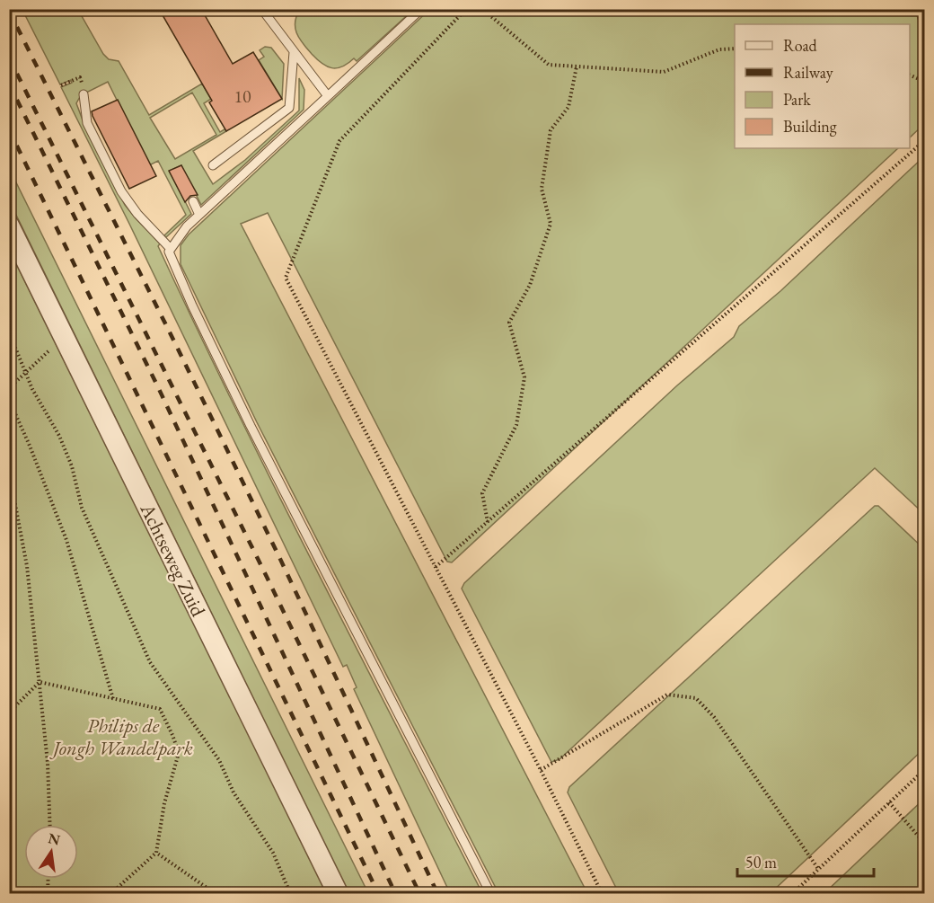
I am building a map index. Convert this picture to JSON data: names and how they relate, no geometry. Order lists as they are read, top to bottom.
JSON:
{
  "streets": {
    "street": ["Achtseweg Zuid"]
  },
  "parks": ["Philips de Jongh Wandelpark"],
  "house_numbers": ["10"],
  "legend": [
    "Road",
    "Railway",
    "Park",
    "Building"
  ],
  "scale_bar": "50 m",
  "north": "top"
}
